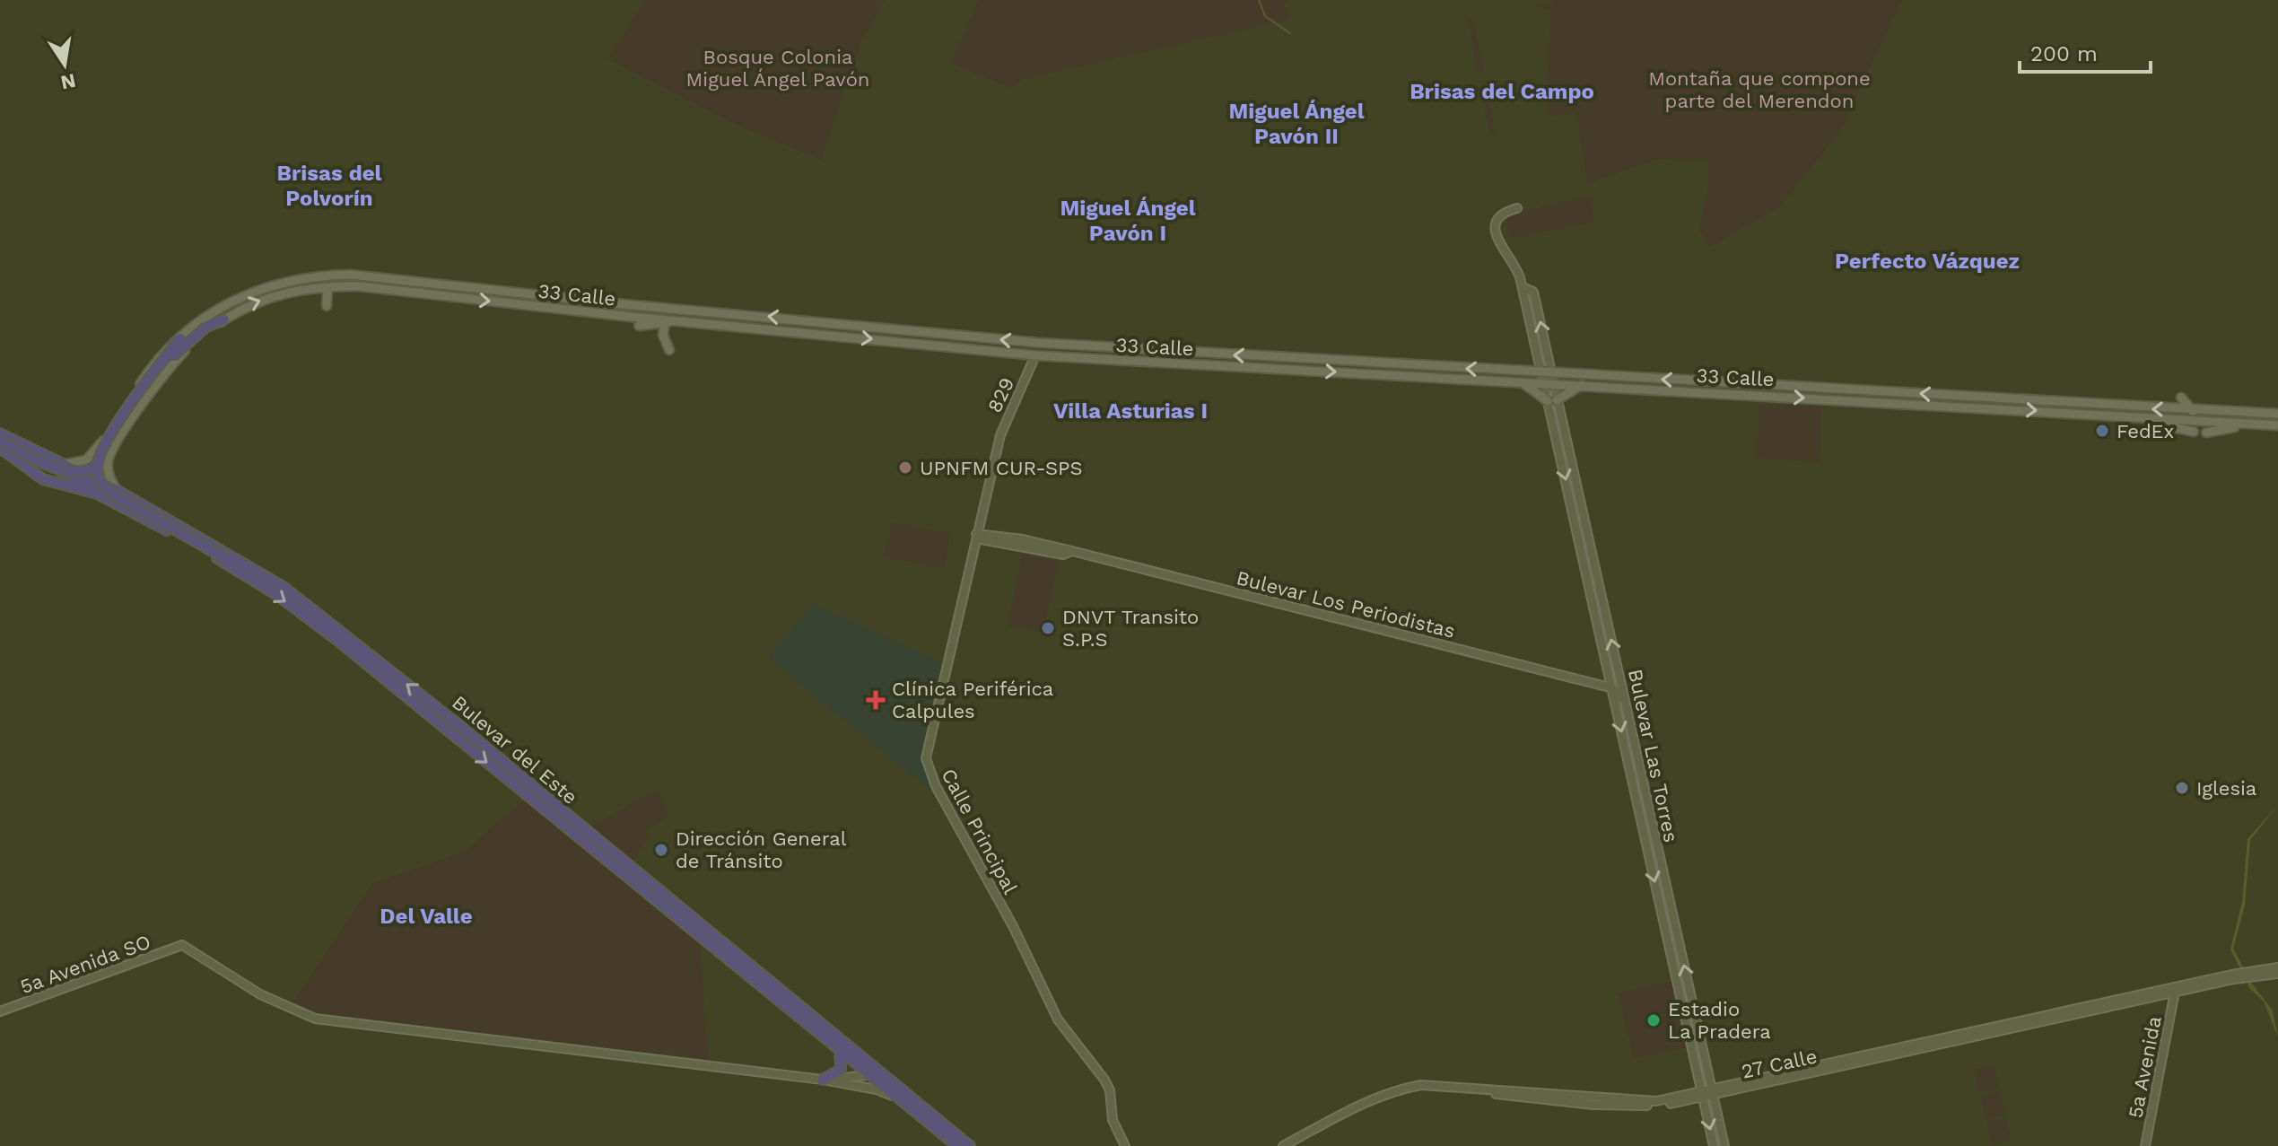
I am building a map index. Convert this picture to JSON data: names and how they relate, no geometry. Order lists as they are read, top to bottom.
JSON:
{
  "streets": {
    "highway": ["Bulevar del Este"],
    "main road": ["33 Calle"],
    "street": [
      "829",
      "Bulevar Los Periodistas",
      "Bulevar Las Torres",
      "Calle Principal",
      "5a Avenida SO",
      "27 Calle",
      "5a Avenida"
    ]
  },
  "crossings": [
    ["33 Calle", "829"],
    ["33 Calle", "Bulevar del Este"],
    ["33 Calle", "Bulevar Las Torres"],
    ["829", "Calle Principal"],
    ["Bulevar Los Periodistas", "Bulevar Las Torres"],
    ["Bulevar Los Periodistas", "Calle Principal"],
    ["Bulevar Las Torres", "27 Calle"],
    ["27 Calle", "5a Avenida"]
  ],
  "districts": [
    "Brisas del Campo",
    "Miguel Ángel Pavón II",
    "Brisas del Polvorín",
    "Miguel Ángel Pavón I",
    "Perfecto Vázquez",
    "Villa Asturias I",
    "Del Valle"
  ],
  "parks": ["Bosque Colonia Miguel Ángel Pavón", "Montaña que compone parte del Merendon"],
  "places": {
    "other": [
      "FedEx",
      "UPNFM CUR-SPS",
      "DNVT Transito S.P.S",
      "Iglesia",
      "Dirección General de Tránsito",
      "Estadio La Pradera"
    ],
    "health": ["Clínica Periférica Calpules"]
  },
  "scale_bar": "200 m",
  "north": "bottom"
}
